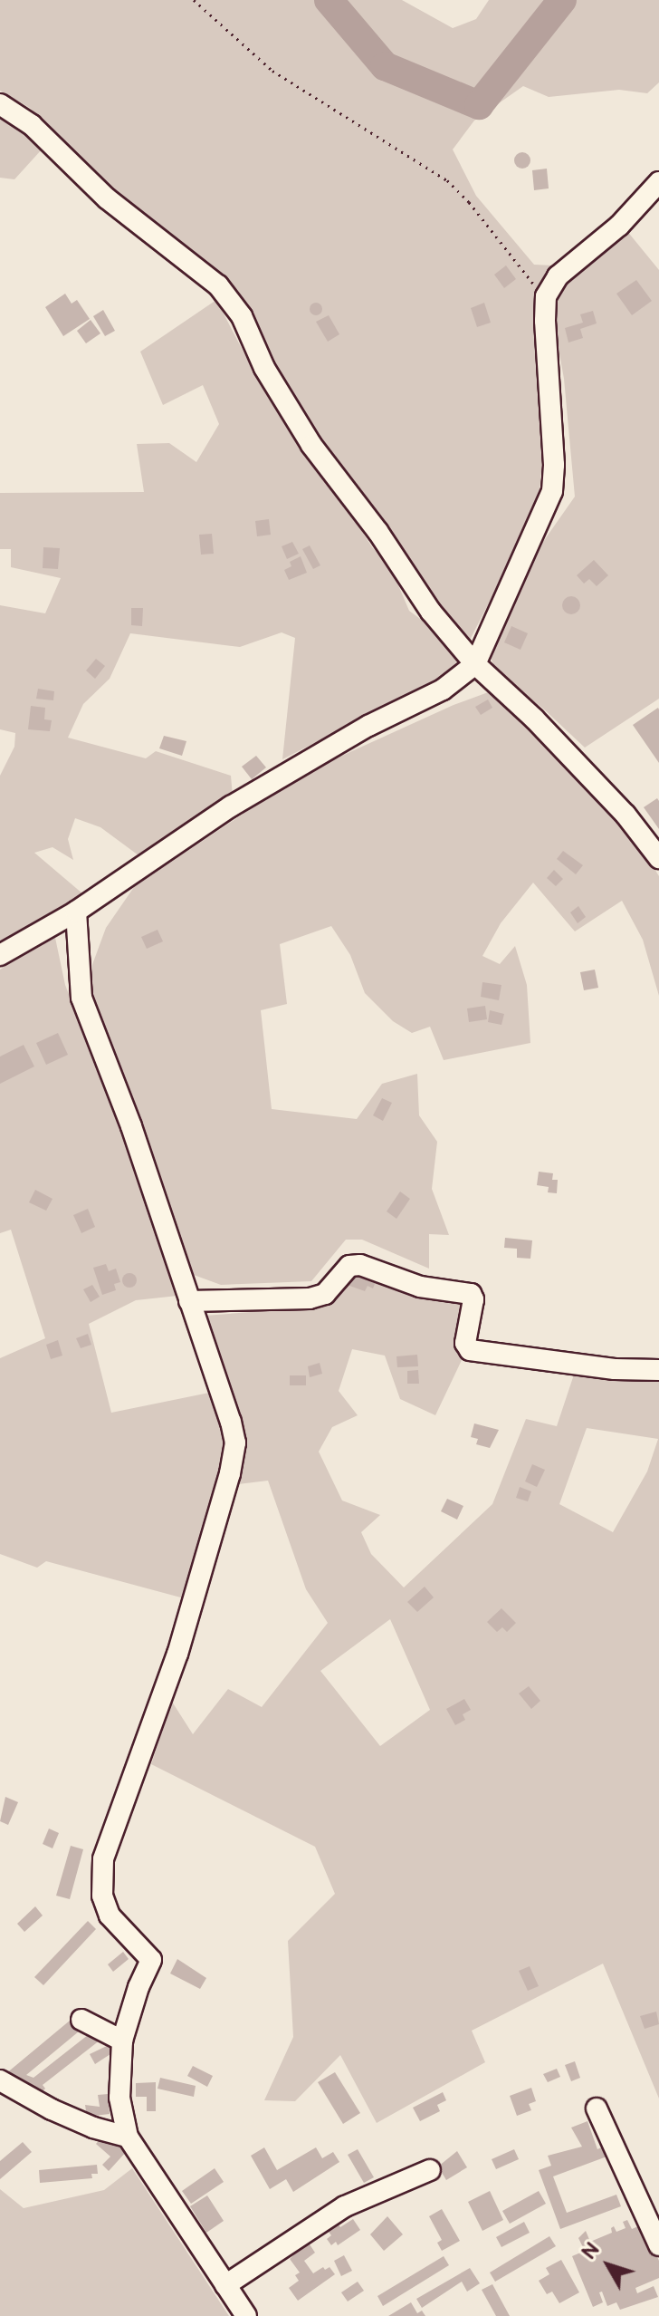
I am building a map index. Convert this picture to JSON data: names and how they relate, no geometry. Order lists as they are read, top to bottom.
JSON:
{
  "north": "top left"
}
